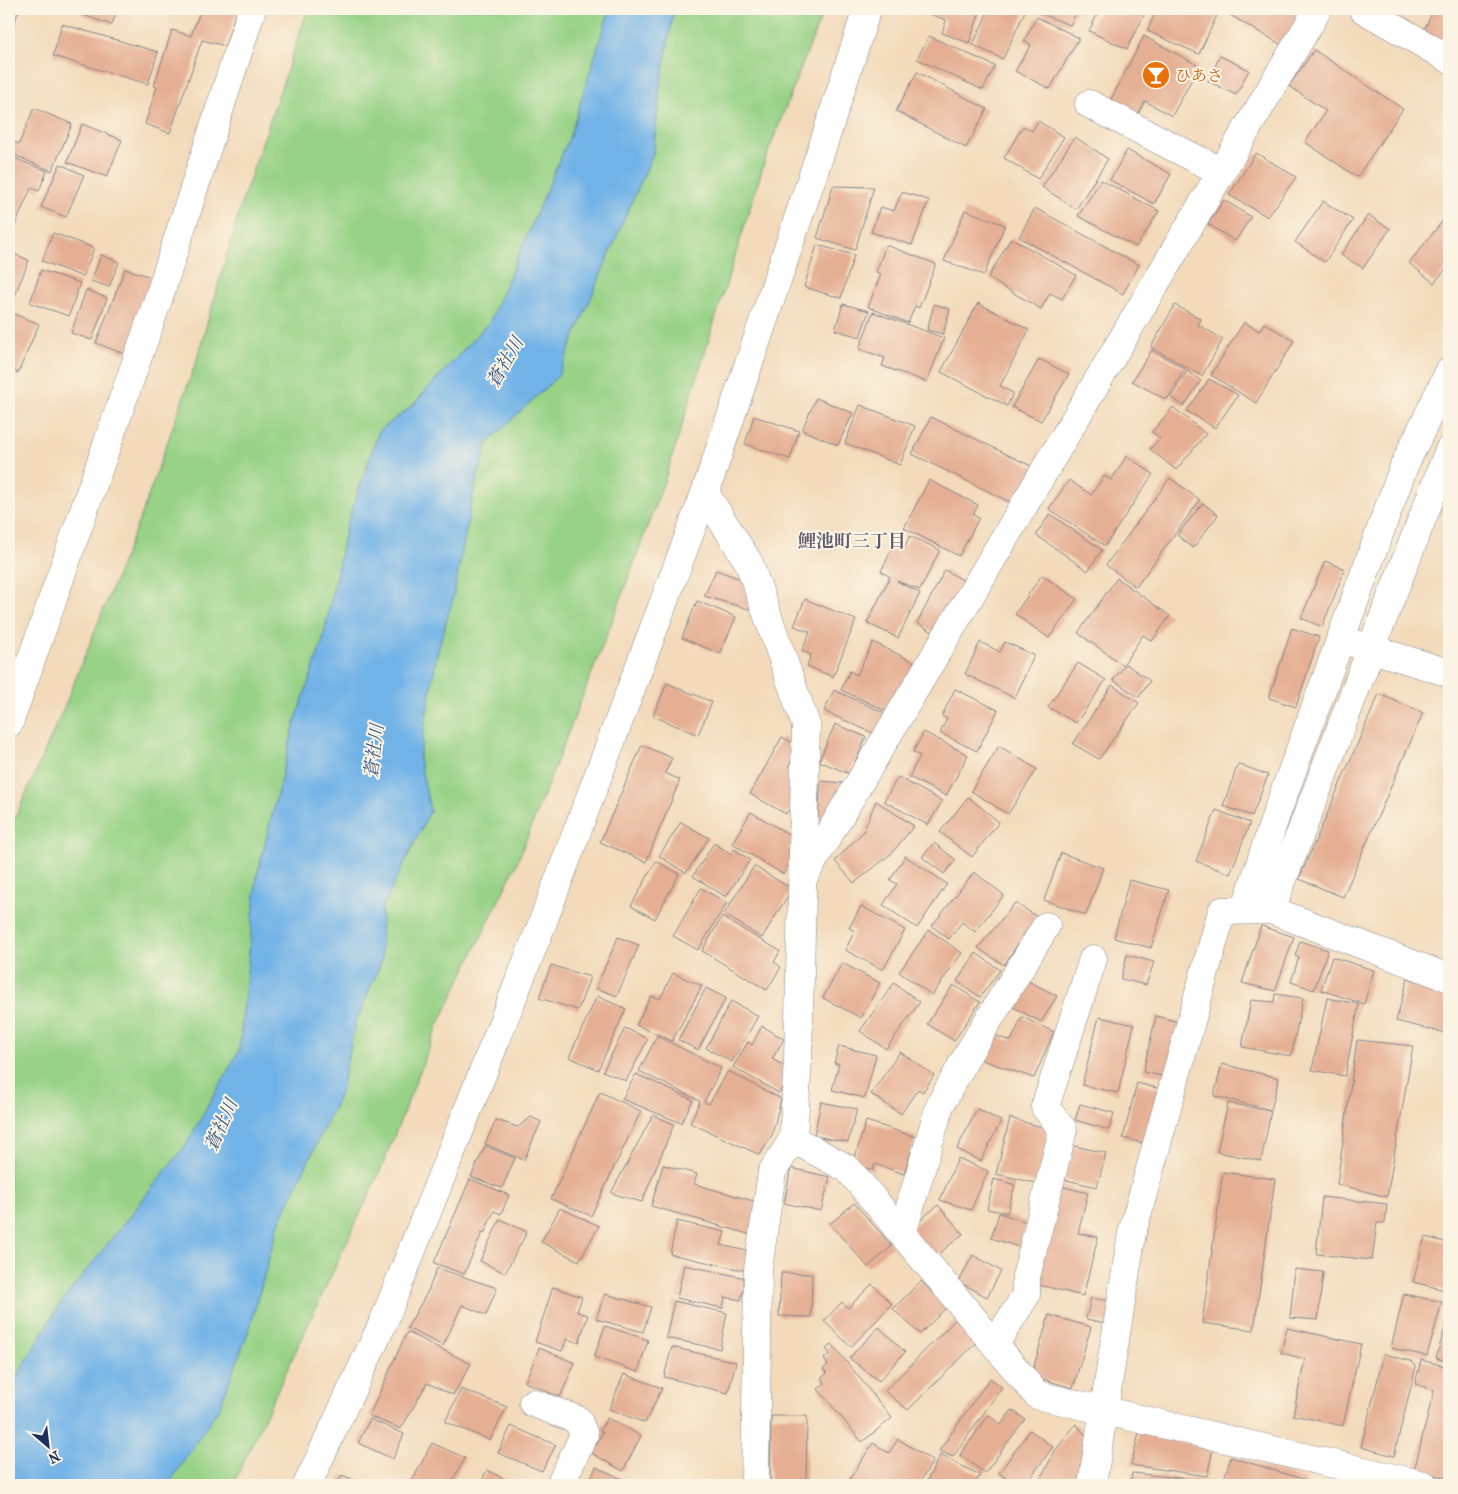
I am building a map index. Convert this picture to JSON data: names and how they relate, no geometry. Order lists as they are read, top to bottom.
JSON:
{
  "districts": ["鯉池町三丁目"],
  "water": ["蒼社川"],
  "places": {
    "bar": ["ひあさ"]
  },
  "north": "bottom right"
}
